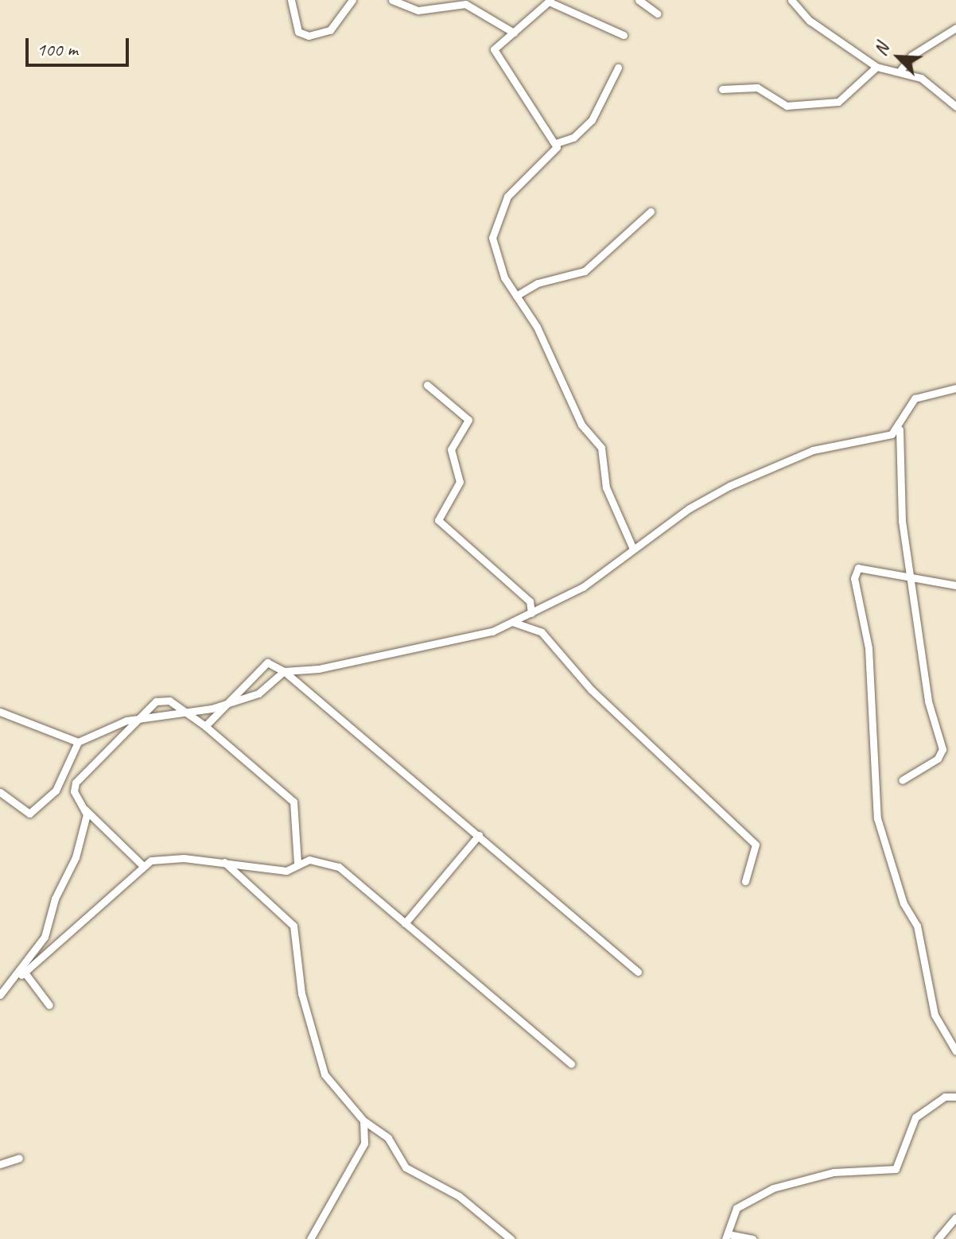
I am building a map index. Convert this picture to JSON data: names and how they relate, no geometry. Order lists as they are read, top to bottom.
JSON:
{
  "scale_bar": "100 m",
  "north": "top left"
}
